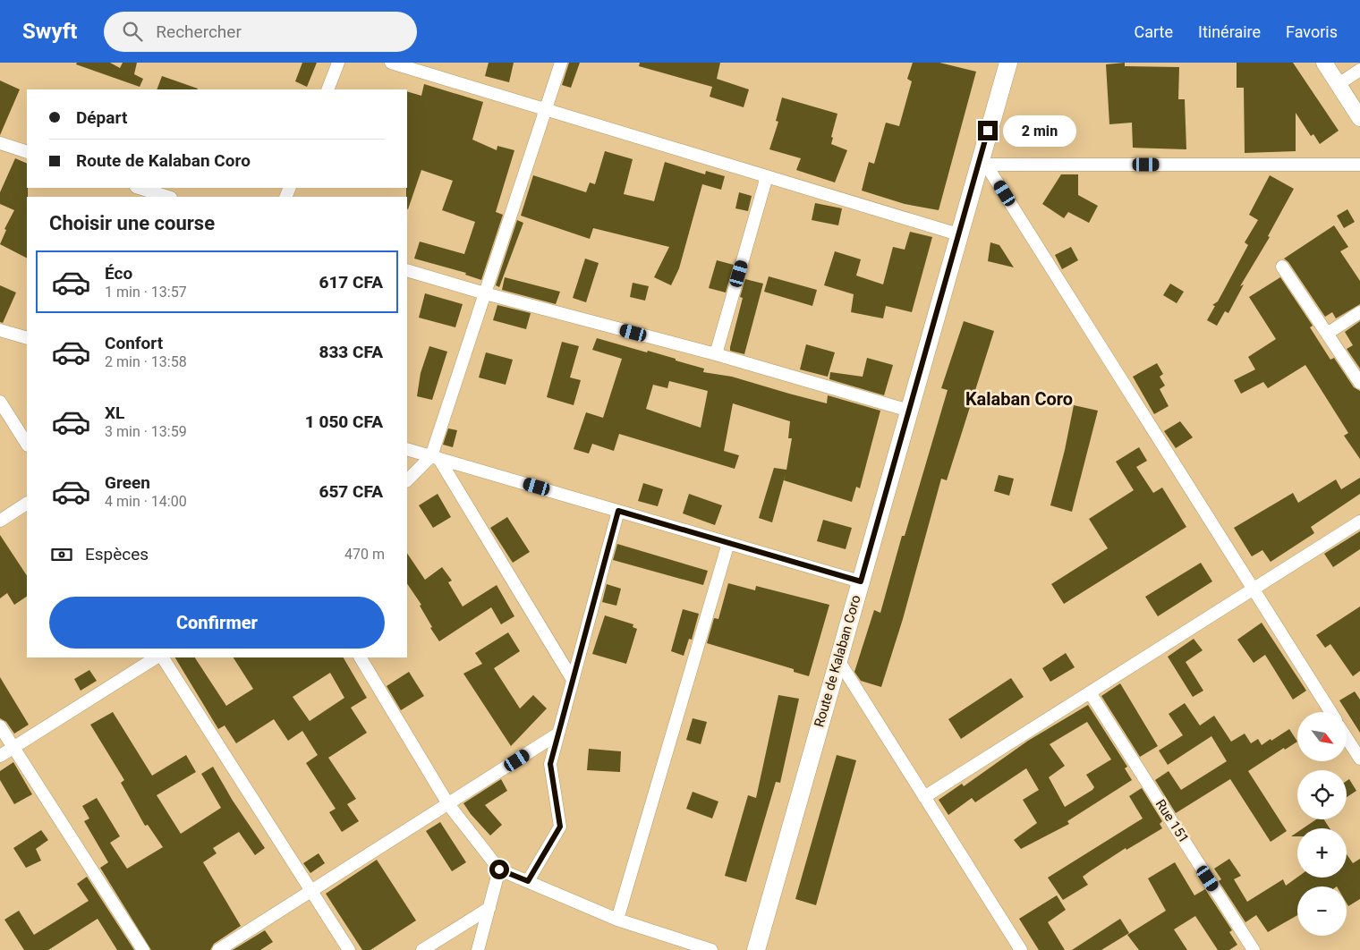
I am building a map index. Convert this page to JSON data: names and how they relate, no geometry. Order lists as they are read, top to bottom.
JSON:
{
  "streets": {
    "main road": ["Route de Kalaban Coro"],
    "street": ["Rue 151"]
  },
  "districts": ["Kalaban Coro"],
  "north": "bottom right",
  "page": {
    "header": "Swyft",
    "search": "Rechercher",
    "nav": ["Carte", "Itinéraire", "Favoris"],
    "banner": ["Départ", "Route de Kalaban Coro"],
    "bubble": "2 min",
    "heading": "Choisir une course",
    "list": [
      {
        "name": "Éco",
        "note": "1 min · 13:57",
        "value": "617 CFA"
      },
      {
        "name": "Confort",
        "note": "2 min · 13:58",
        "value": "833 CFA"
      },
      {
        "name": "XL",
        "note": "3 min · 13:59",
        "value": "1 050 CFA"
      },
      {
        "name": "Green",
        "note": "4 min · 14:00",
        "value": "657 CFA"
      }
    ],
    "pay": ["Espèces", "470 m"],
    "buttons": "Confirmer",
    "map_buttons": ["+", "−"]
  }
}
